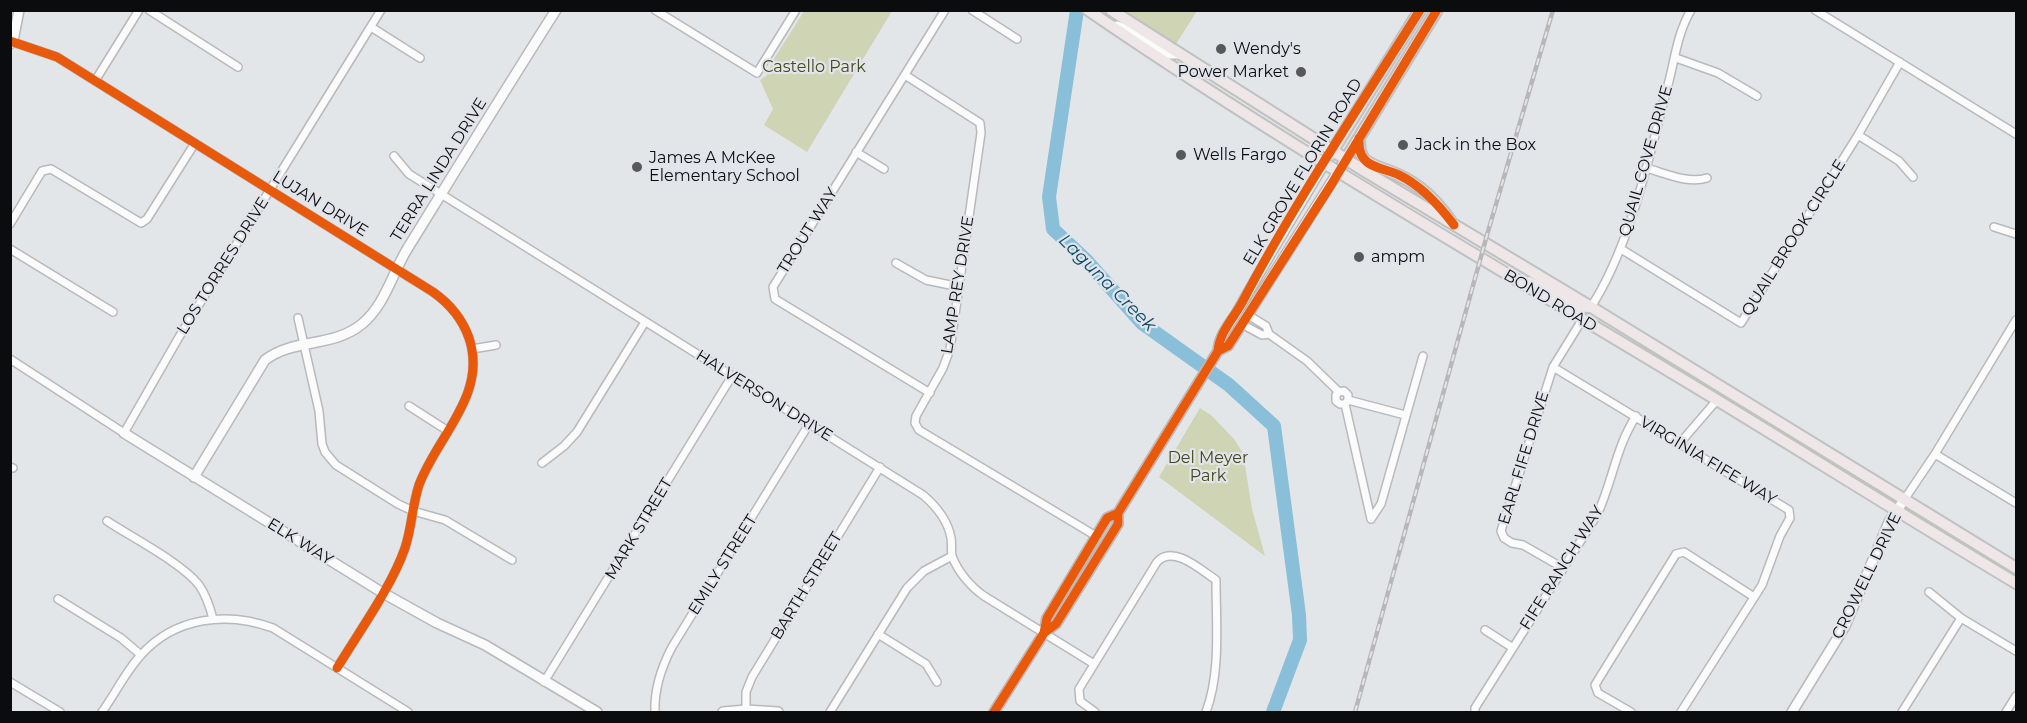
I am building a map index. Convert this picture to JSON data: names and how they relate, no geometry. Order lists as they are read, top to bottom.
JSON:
{
  "streets": {
    "main road": ["ELK GROVE FLORIN ROAD", "BOND ROAD"],
    "street": [
      "QUAIL COVE DRIVE",
      "TERRA LINDA DRIVE",
      "LUJAN DRIVE",
      "TROUT WAY",
      "QUAIL BROOK CIRCLE",
      "LOS TORRES DRIVE",
      "LAMP REY DRIVE",
      "HALVERSON DRIVE",
      "EARL FIFE DRIVE",
      "VIRGINIA FIFE WAY",
      "MARK STREET",
      "ELK WAY",
      "EMILY STREET",
      "FIFE RANCH WAY",
      "CROWELL DRIVE",
      "BARTH STREET"
    ]
  },
  "crossings": [
    ["QUAIL COVE DRIVE", "QUAIL BROOK CIRCLE"],
    ["QUAIL COVE DRIVE", "BOND ROAD"],
    ["TERRA LINDA DRIVE", "LUJAN DRIVE"],
    ["TERRA LINDA DRIVE", "HALVERSON DRIVE"],
    ["TERRA LINDA DRIVE", "ELK WAY"],
    ["ELK GROVE FLORIN ROAD", "LAMP REY DRIVE"],
    ["ELK GROVE FLORIN ROAD", "BOND ROAD"],
    ["ELK GROVE FLORIN ROAD", "HALVERSON DRIVE"],
    ["LUJAN DRIVE", "LOS TORRES DRIVE"],
    ["LUJAN DRIVE", "ELK WAY"],
    ["TROUT WAY", "LAMP REY DRIVE"],
    ["LOS TORRES DRIVE", "ELK WAY"],
    ["BOND ROAD", "EARL FIFE DRIVE"],
    ["BOND ROAD", "CROWELL DRIVE"],
    ["HALVERSON DRIVE", "MARK STREET"],
    ["HALVERSON DRIVE", "EMILY STREET"],
    ["HALVERSON DRIVE", "BARTH STREET"],
    ["EARL FIFE DRIVE", "VIRGINIA FIFE WAY"],
    ["EARL FIFE DRIVE", "FIFE RANCH WAY"],
    ["VIRGINIA FIFE WAY", "FIFE RANCH WAY"],
    ["MARK STREET", "ELK WAY"]
  ],
  "water": ["Laguna Creek"],
  "parks": ["Castello Park", "Del Meyer Park"],
  "places": [
    "Wendy's",
    "Power Market",
    "Jack in the Box",
    "Wells Fargo",
    "James A McKee Elementary School",
    "ampm"
  ]
}
